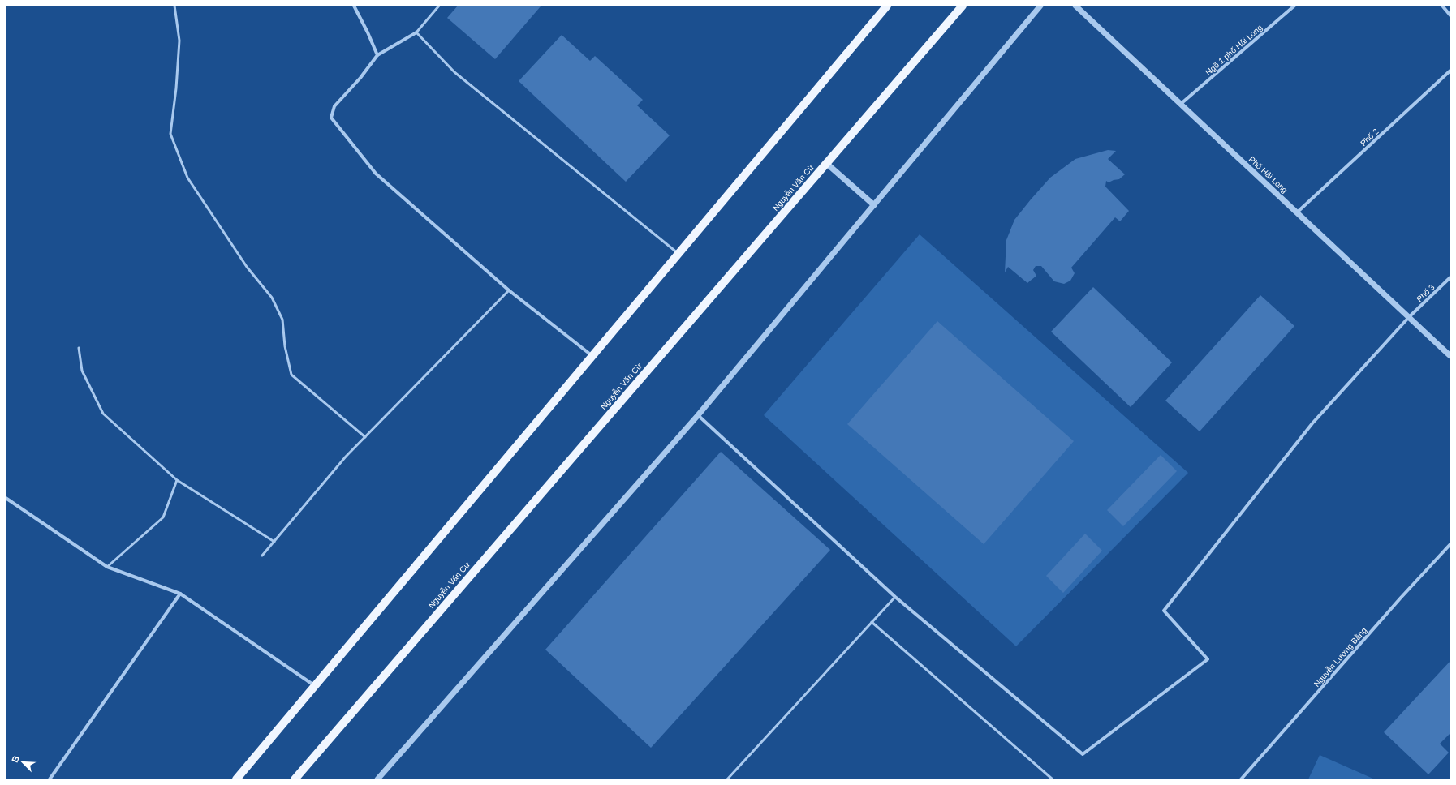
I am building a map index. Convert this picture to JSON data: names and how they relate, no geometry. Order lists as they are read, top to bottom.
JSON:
{
  "streets": {
    "main road": ["Nguyễn Văn Cừ"],
    "street": [
      "Ngõ 1 phố Hải Long",
      "Phố 2",
      "Phố Hải Long",
      "Phố 3",
      "Nguyễn Lương Bằng"
    ]
  },
  "crossings": [
    ["Ngõ 1 phố Hải Long", "Phố Hải Long"],
    ["Phố 2", "Phố Hải Long"],
    ["Phố Hải Long", "Phố 3"]
  ],
  "north": "top left"
}
